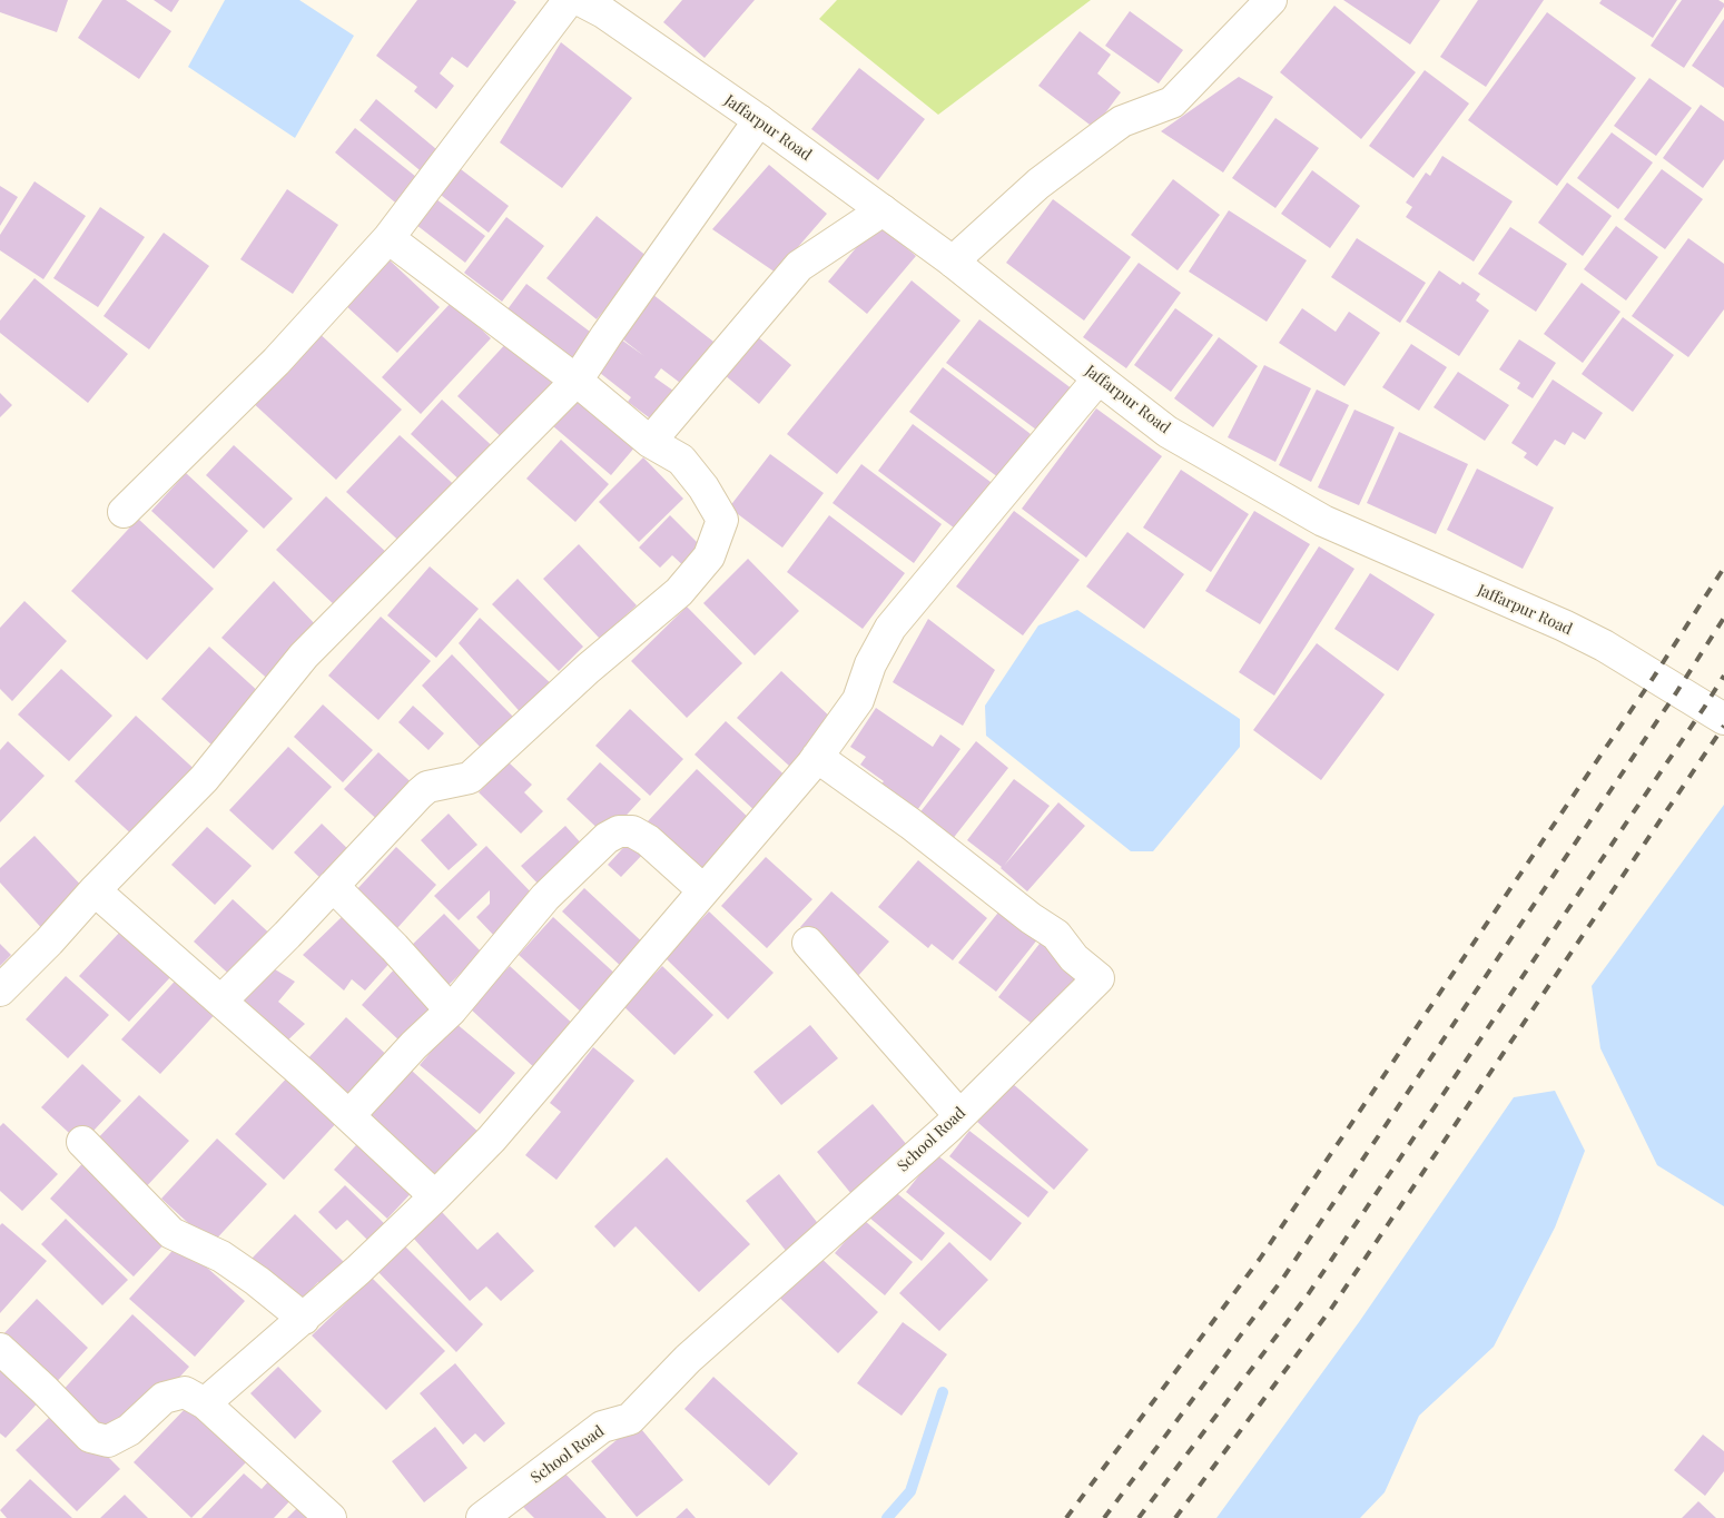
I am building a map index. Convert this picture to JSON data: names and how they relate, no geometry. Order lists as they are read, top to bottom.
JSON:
{
  "streets": {
    "street": ["Jaffarpur Road", "School Road"]
  }
}
